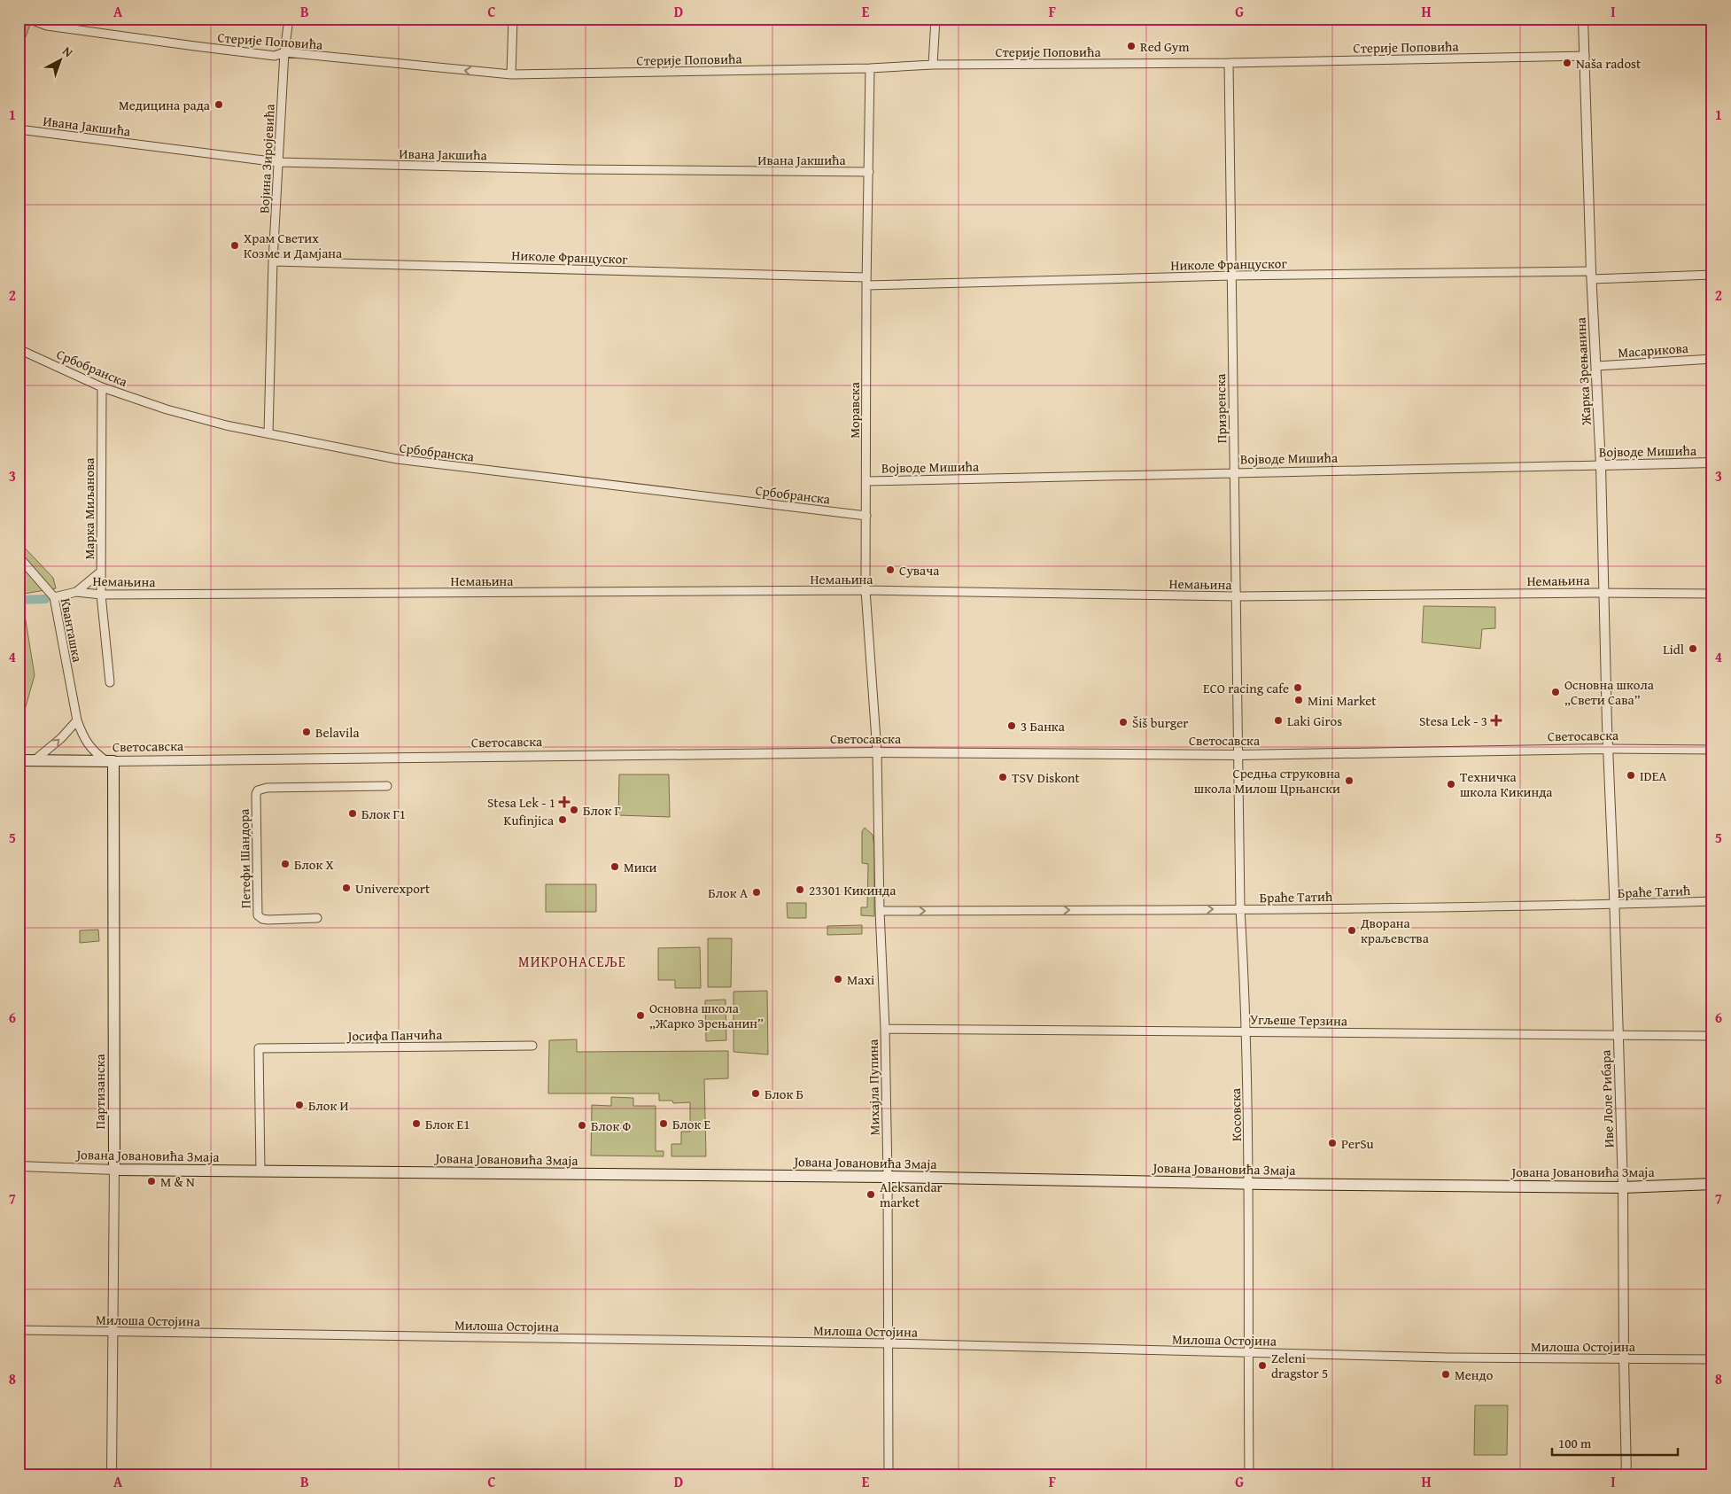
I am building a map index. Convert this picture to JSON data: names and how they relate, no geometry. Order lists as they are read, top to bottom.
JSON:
{
  "streets": {
    "main road": ["Светосавска", "Партизанска", "Јована Јовановића Змаја"],
    "street": [
      "Стерије Поповића",
      "Ивана Јакшића",
      "Војина Зиројевића",
      "Николе Француског",
      "Масарикова",
      "Србобранска",
      "Жарка Зрењанина",
      "Призренска",
      "Моравска",
      "Војводе Мишића",
      "Марка Миљанова",
      "Немањина",
      "Кванташка",
      "Петефи Шандора",
      "Браће Татић",
      "Угљеше Терзина",
      "Јосифа Панчића",
      "Михајла Пупина",
      "Иве Лоле Рибара",
      "Косовска",
      "Милоша Остојина"
    ]
  },
  "crossings": [
    ["Стерије Поповића", "Војина Зиројевића"],
    ["Стерије Поповића", "Жарка Зрењанина"],
    ["Стерије Поповића", "Призренска"],
    ["Стерије Поповића", "Моравска"],
    ["Ивана Јакшића", "Војина Зиројевића"],
    ["Ивана Јакшића", "Моравска"],
    ["Војина Зиројевића", "Николе Француског"],
    ["Војина Зиројевића", "Србобранска"],
    ["Николе Француског", "Жарка Зрењанина"],
    ["Николе Француског", "Призренска"],
    ["Николе Француског", "Моравска"],
    ["Масарикова", "Жарка Зрењанина"],
    ["Србобранска", "Моравска"],
    ["Србобранска", "Марка Миљанова"],
    ["Жарка Зрењанина", "Војводе Мишића"],
    ["Жарка Зрењанина", "Немањина"],
    ["Жарка Зрењанина", "Светосавска"],
    ["Жарка Зрењанина", "Иве Лоле Рибара"],
    ["Призренска", "Војводе Мишића"],
    ["Призренска", "Немањина"],
    ["Призренска", "Светосавска"],
    ["Призренска", "Косовска"],
    ["Моравска", "Војводе Мишића"],
    ["Моравска", "Немањина"],
    ["Моравска", "Светосавска"],
    ["Моравска", "Михајла Пупина"],
    ["Марка Миљанова", "Немањина"],
    ["Немањина", "Кванташка"],
    ["Кванташка", "Светосавска"],
    ["Кванташка", "Партизанска"],
    ["Светосавска", "Михајла Пупина"],
    ["Светосавска", "Партизанска"],
    ["Светосавска", "Иве Лоле Рибара"],
    ["Светосавска", "Косовска"],
    ["Браће Татић", "Михајла Пупина"],
    ["Браће Татић", "Иве Лоле Рибара"],
    ["Браће Татић", "Косовска"],
    ["Угљеше Терзина", "Михајла Пупина"],
    ["Угљеше Терзина", "Иве Лоле Рибара"],
    ["Угљеше Терзина", "Косовска"],
    ["Јосифа Панчића", "Јована Јовановића Змаја"],
    ["Михајла Пупина", "Јована Јовановића Змаја"],
    ["Михајла Пупина", "Милоша Остојина"],
    ["Партизанска", "Јована Јовановића Змаја"],
    ["Партизанска", "Милоша Остојина"],
    ["Иве Лоле Рибара", "Јована Јовановића Змаја"],
    ["Иве Лоле Рибара", "Милоша Остојина"],
    ["Косовска", "Јована Јовановића Змаја"],
    ["Косовска", "Милоша Остојина"]
  ],
  "one_way": ["Браће Татић"],
  "districts": ["МИКРОНАСЕЉЕ"],
  "places": {
    "other": [
      "Red Gym",
      "Naša radost",
      "Медицина рада",
      "Храм Светих Козме и Дамјана",
      "Сувача",
      "Lidl",
      "ECO racing cafe",
      "Основна школа „Свети Сава”",
      "Mini Market",
      "Laki Giros",
      "Šiš burger",
      "3 Банка",
      "Belavila",
      "IDEA",
      "TSV Diskont",
      "Средња струковна школа Милош Црњански",
      "Техничка школа Кикинда",
      "Блок Г",
      "Блок Г1",
      "Kufinjica",
      "Блок Х",
      "Мики",
      "Univerexport",
      "23301 Кикинда",
      "Блок А",
      "Дворана краљевства",
      "Maxi",
      "Основна школа „Жарко Зрењанин”",
      "Блок Б",
      "Блок И",
      "Блок Е1",
      "Блок Е",
      "Блок Ф",
      "PerSu",
      "M & N",
      "Aleksandar market",
      "Zeleni dragstor 5",
      "Мендо"
    ],
    "health": ["Stesa Lek - 3", "Stesa Lek - 1"]
  },
  "scale_bar": "100 m",
  "north": "top right",
  "grid": {
    "columns": [
      "A",
      "B",
      "C",
      "D",
      "E",
      "F",
      "G",
      "H",
      "I"
    ],
    "rows": [
      "1",
      "2",
      "3",
      "4",
      "5",
      "6",
      "7",
      "8"
    ]
  }
}
